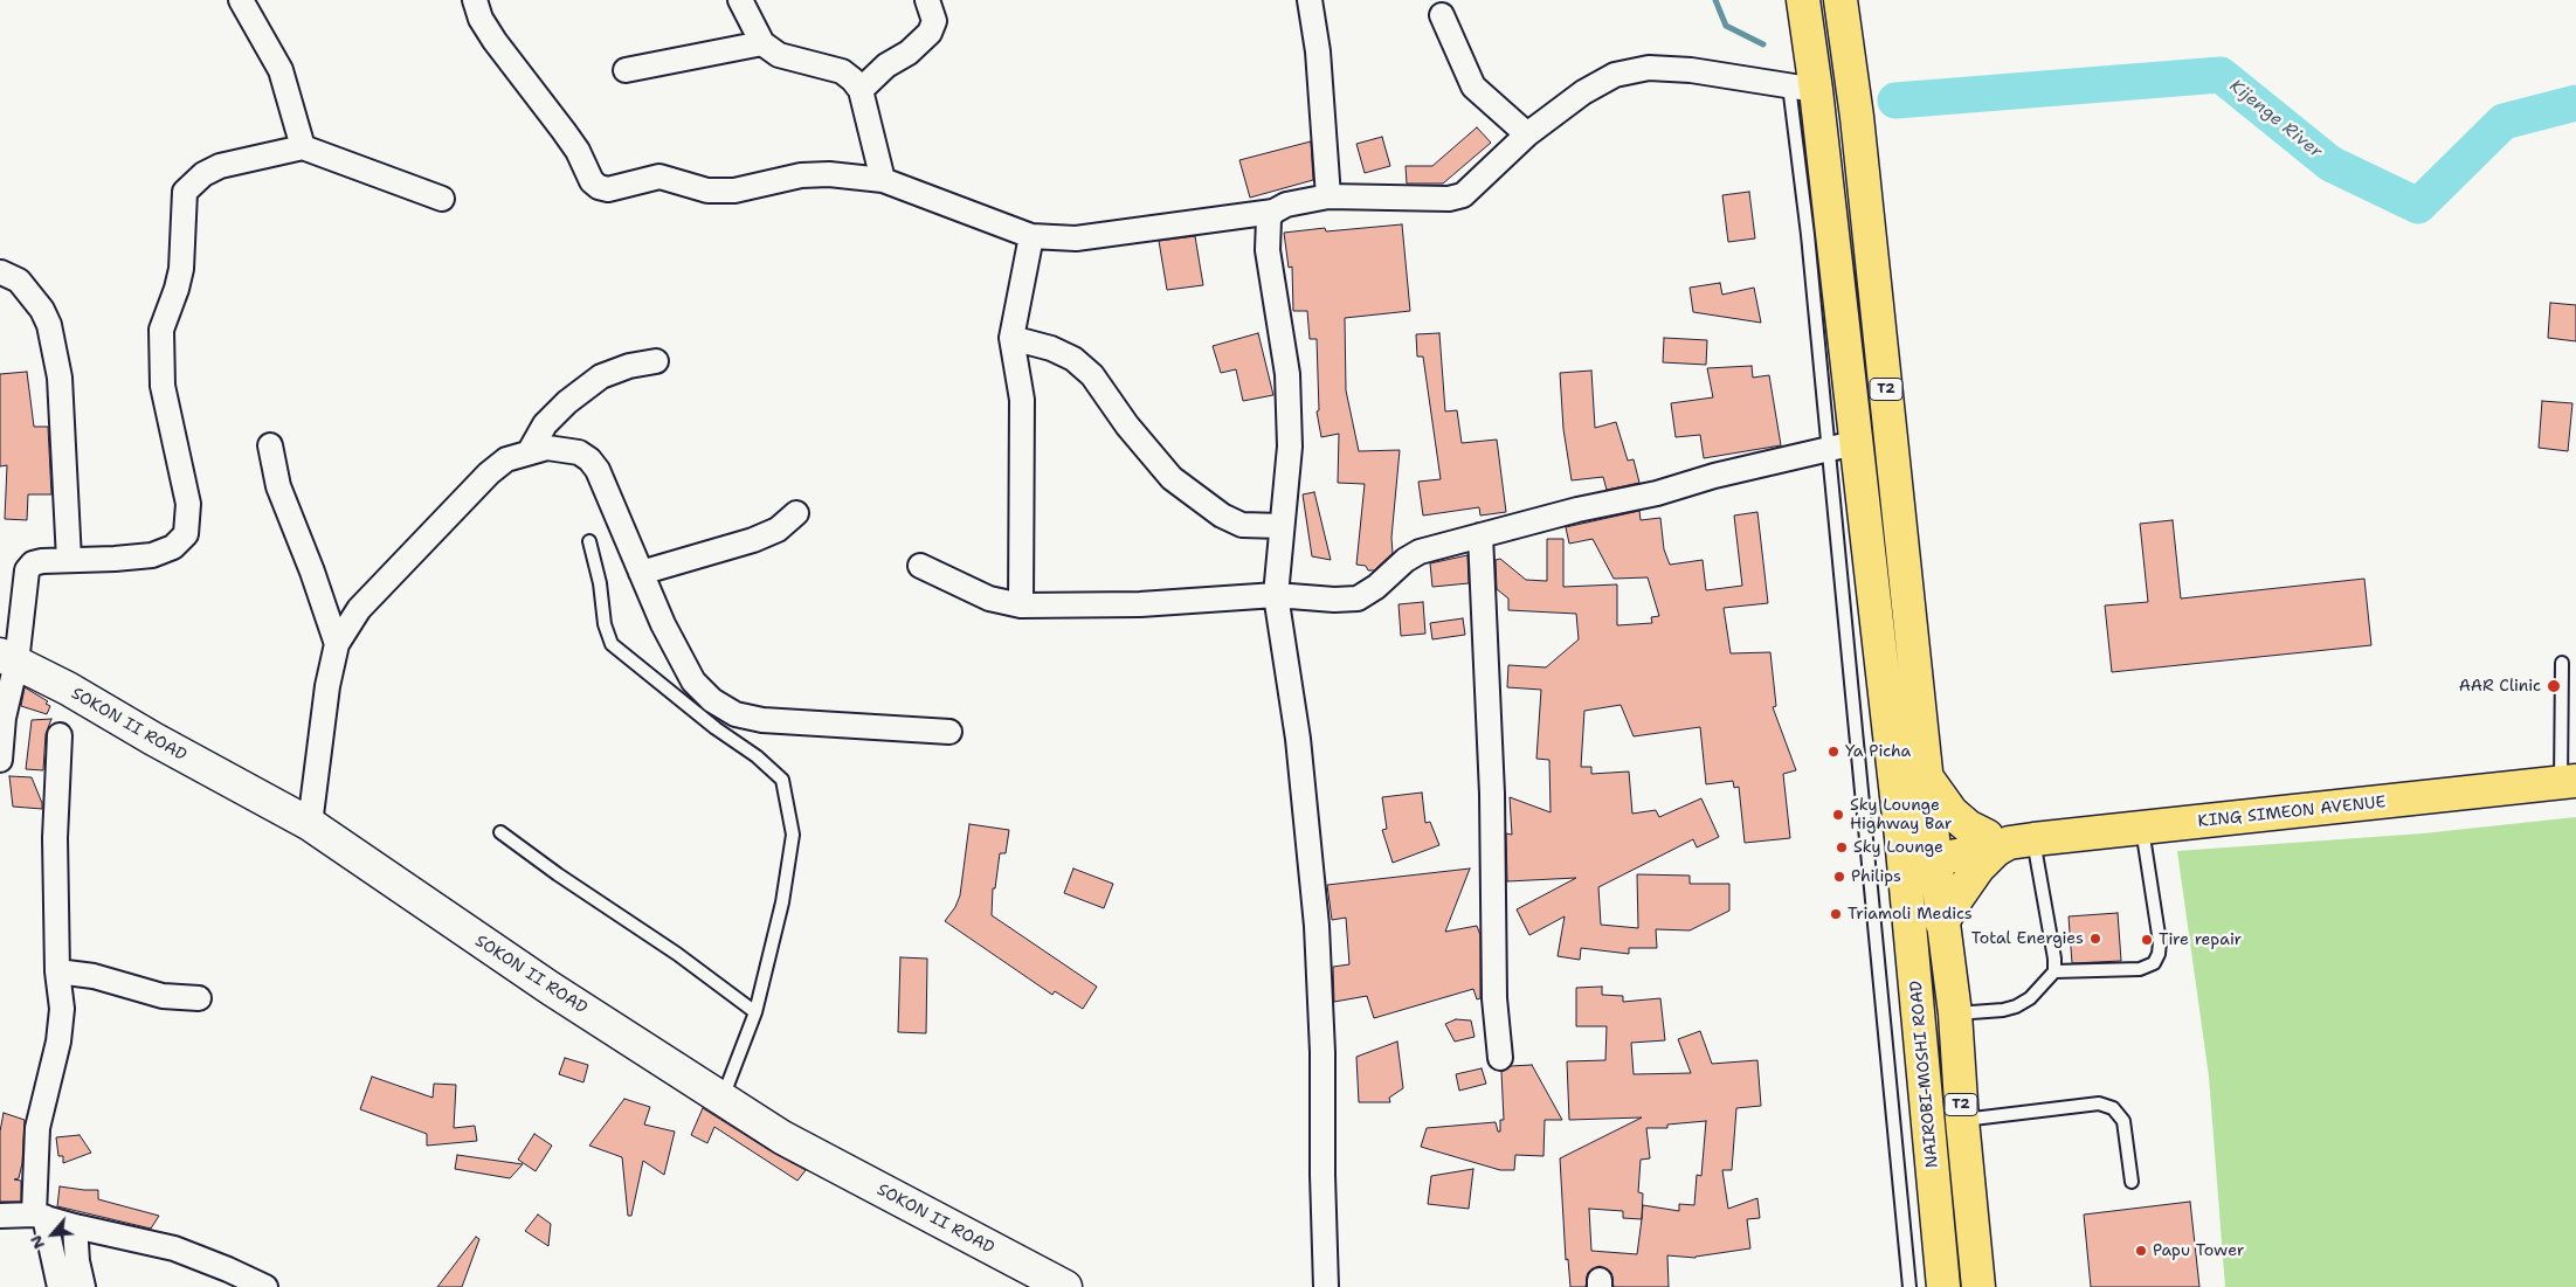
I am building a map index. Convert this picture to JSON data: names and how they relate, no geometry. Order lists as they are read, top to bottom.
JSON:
{
  "streets": {
    "main road": ["T2", "KING SIMEON AVENUE", "NAIROBI-MOSHI ROAD"],
    "street": ["SOKON II ROAD"]
  },
  "crossings": [
    ["T2", "KING SIMEON AVENUE"],
    ["T2", "NAIROBI-MOSHI ROAD"],
    ["KING SIMEON AVENUE", "NAIROBI-MOSHI ROAD"]
  ],
  "water": ["Kijenge River"],
  "places": [
    "AAR Clinic",
    "Ya Picha",
    "Sky Lounge Highway Bar",
    "Sky Lounge",
    "Philips",
    "Triamoli Medics",
    "Total Energies",
    "Tire repair",
    "Papu Tower"
  ],
  "north": "bottom left"
}
